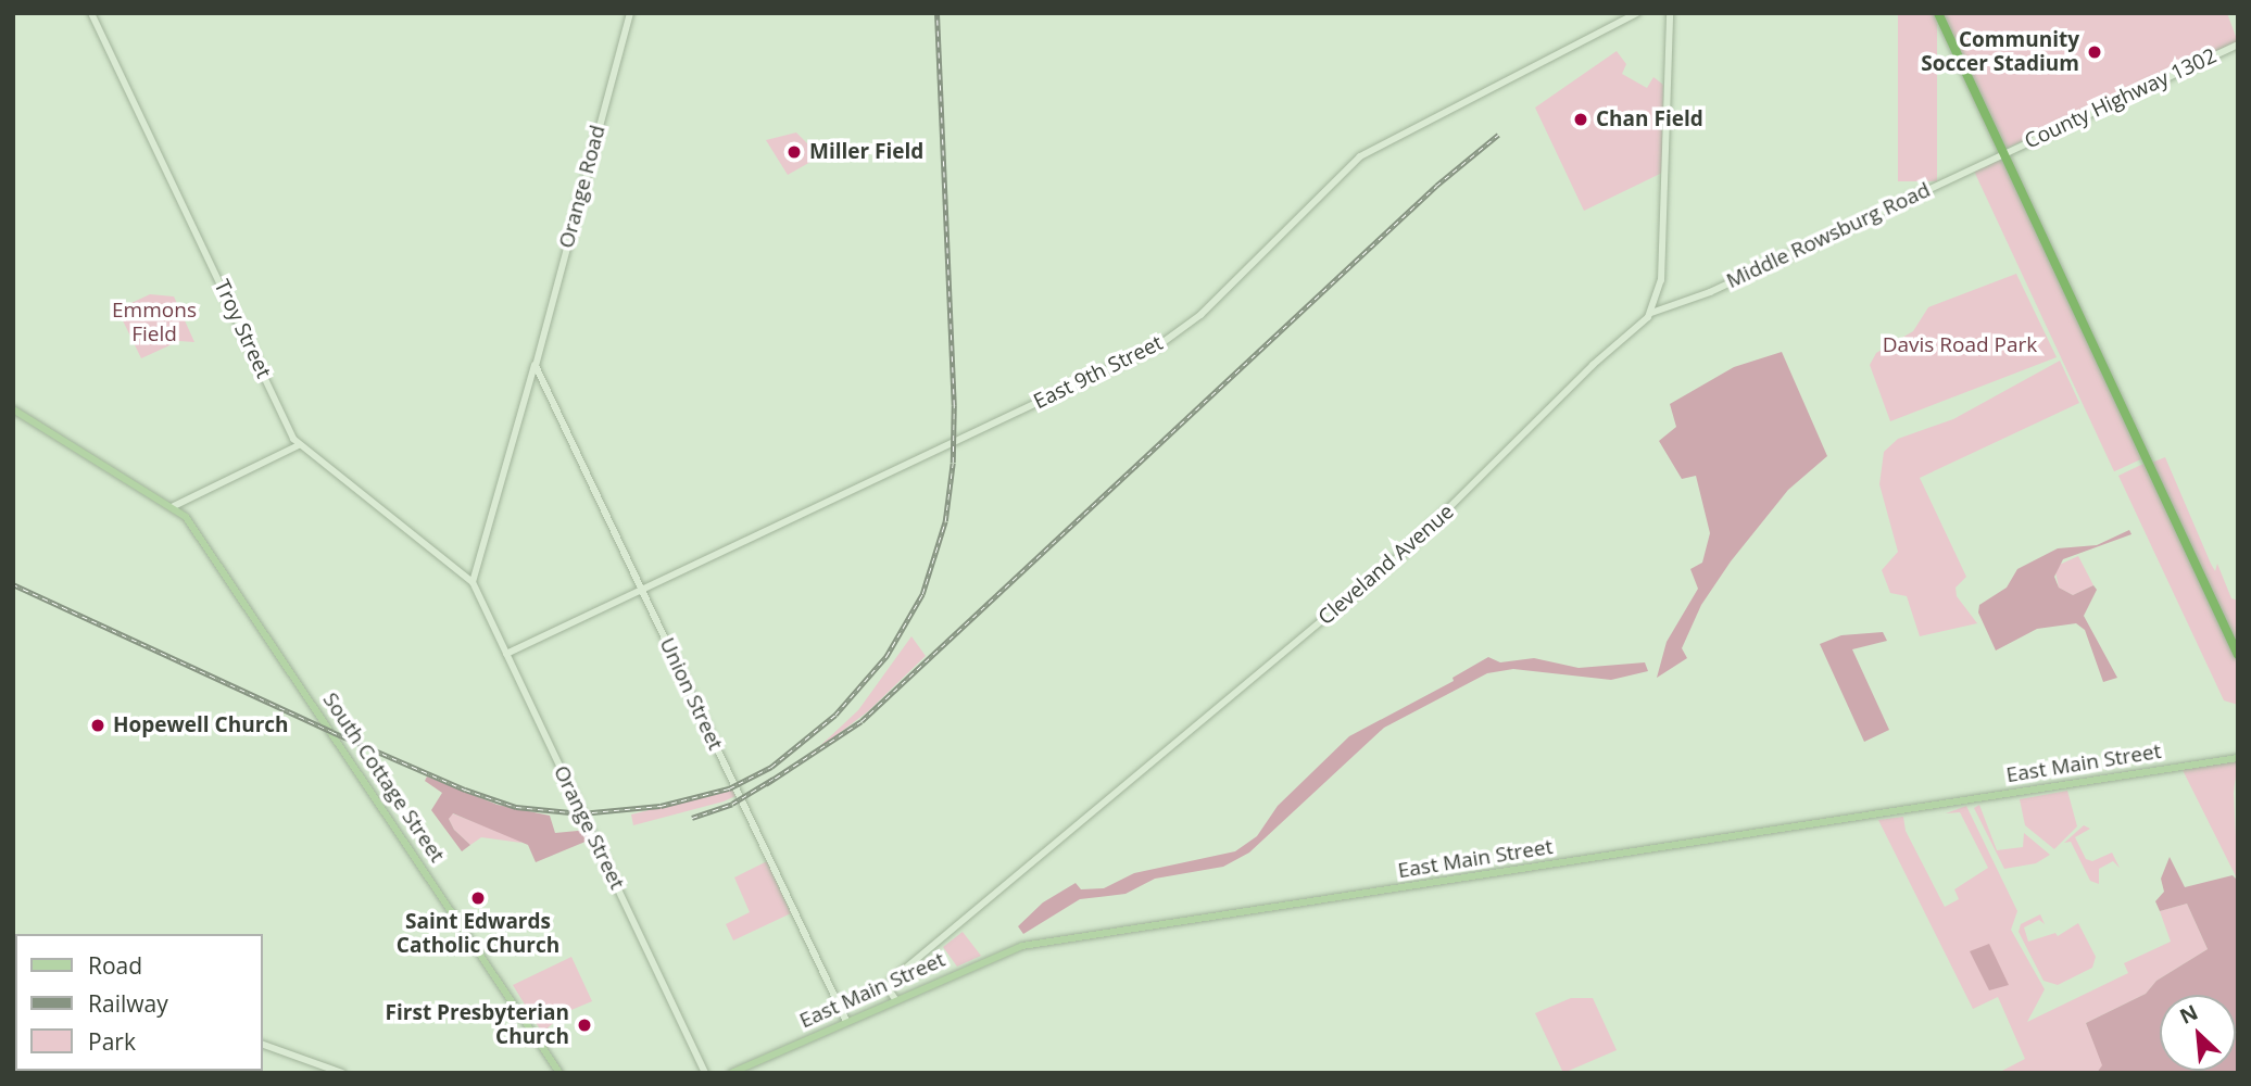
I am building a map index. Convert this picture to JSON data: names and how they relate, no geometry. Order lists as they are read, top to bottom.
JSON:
{
  "streets": {
    "main road": [
      "County Highway 1302",
      "Orange Road",
      "Middle Rowsburg Road",
      "Troy Street",
      "East 9th Street",
      "Cleveland Avenue",
      "Union Street",
      "East Main Street",
      "South Cottage Street",
      "Orange Street"
    ]
  },
  "crossings": [
    ["County Highway 1302", "Middle Rowsburg Road"],
    ["Orange Road", "Troy Street"],
    ["Orange Road", "Union Street"],
    ["Orange Road", "Orange Street"],
    ["Middle Rowsburg Road", "Cleveland Avenue"],
    ["Troy Street", "Orange Street"],
    ["East 9th Street", "Union Street"],
    ["East 9th Street", "Orange Street"],
    ["Cleveland Avenue", "East Main Street"],
    ["Union Street", "East Main Street"]
  ],
  "parks": ["Emmons Field", "Davis Road Park"],
  "places": [
    "Community Soccer Stadium",
    "Chan Field",
    "Miller Field",
    "Hopewell Church",
    "Saint Edwards Catholic Church",
    "First Presbyterian Church"
  ],
  "legend": ["Road", "Railway", "Park"],
  "north": "top left"
}
